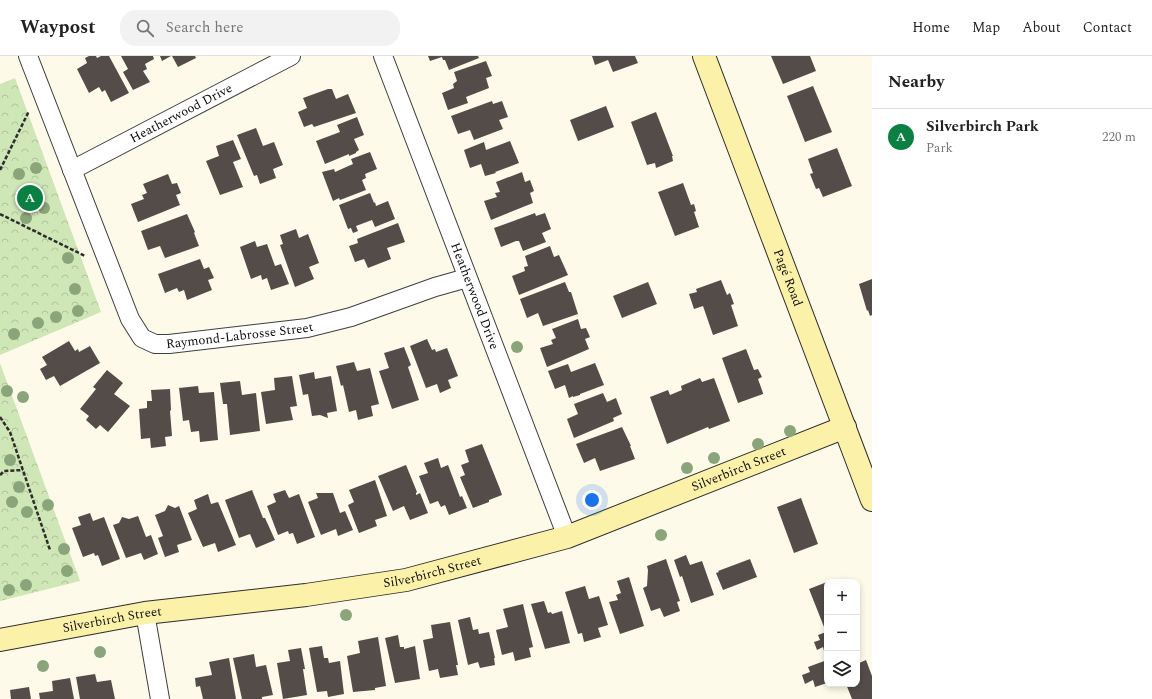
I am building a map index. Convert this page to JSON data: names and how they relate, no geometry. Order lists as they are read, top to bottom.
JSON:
{
  "streets": {
    "street": [
      "Heatherwood Drive",
      "Pagé Road",
      "Raymond-Labrosse Street",
      "Silverbirch Street"
    ]
  },
  "crossings": [
    ["Heatherwood Drive", "Raymond-Labrosse Street"],
    ["Heatherwood Drive", "Silverbirch Street"],
    ["Pagé Road", "Silverbirch Street"]
  ],
  "page": {
    "header": "Waypost",
    "search": "Search here",
    "nav": [
      "Home",
      "Map",
      "About",
      "Contact"
    ],
    "heading": "Nearby",
    "list": [
      {
        "mark": "A",
        "name": "Silverbirch Park",
        "note": "Park",
        "value": "220 m"
      }
    ],
    "pins": "A",
    "map_buttons": ["+", "−"]
  }
}
